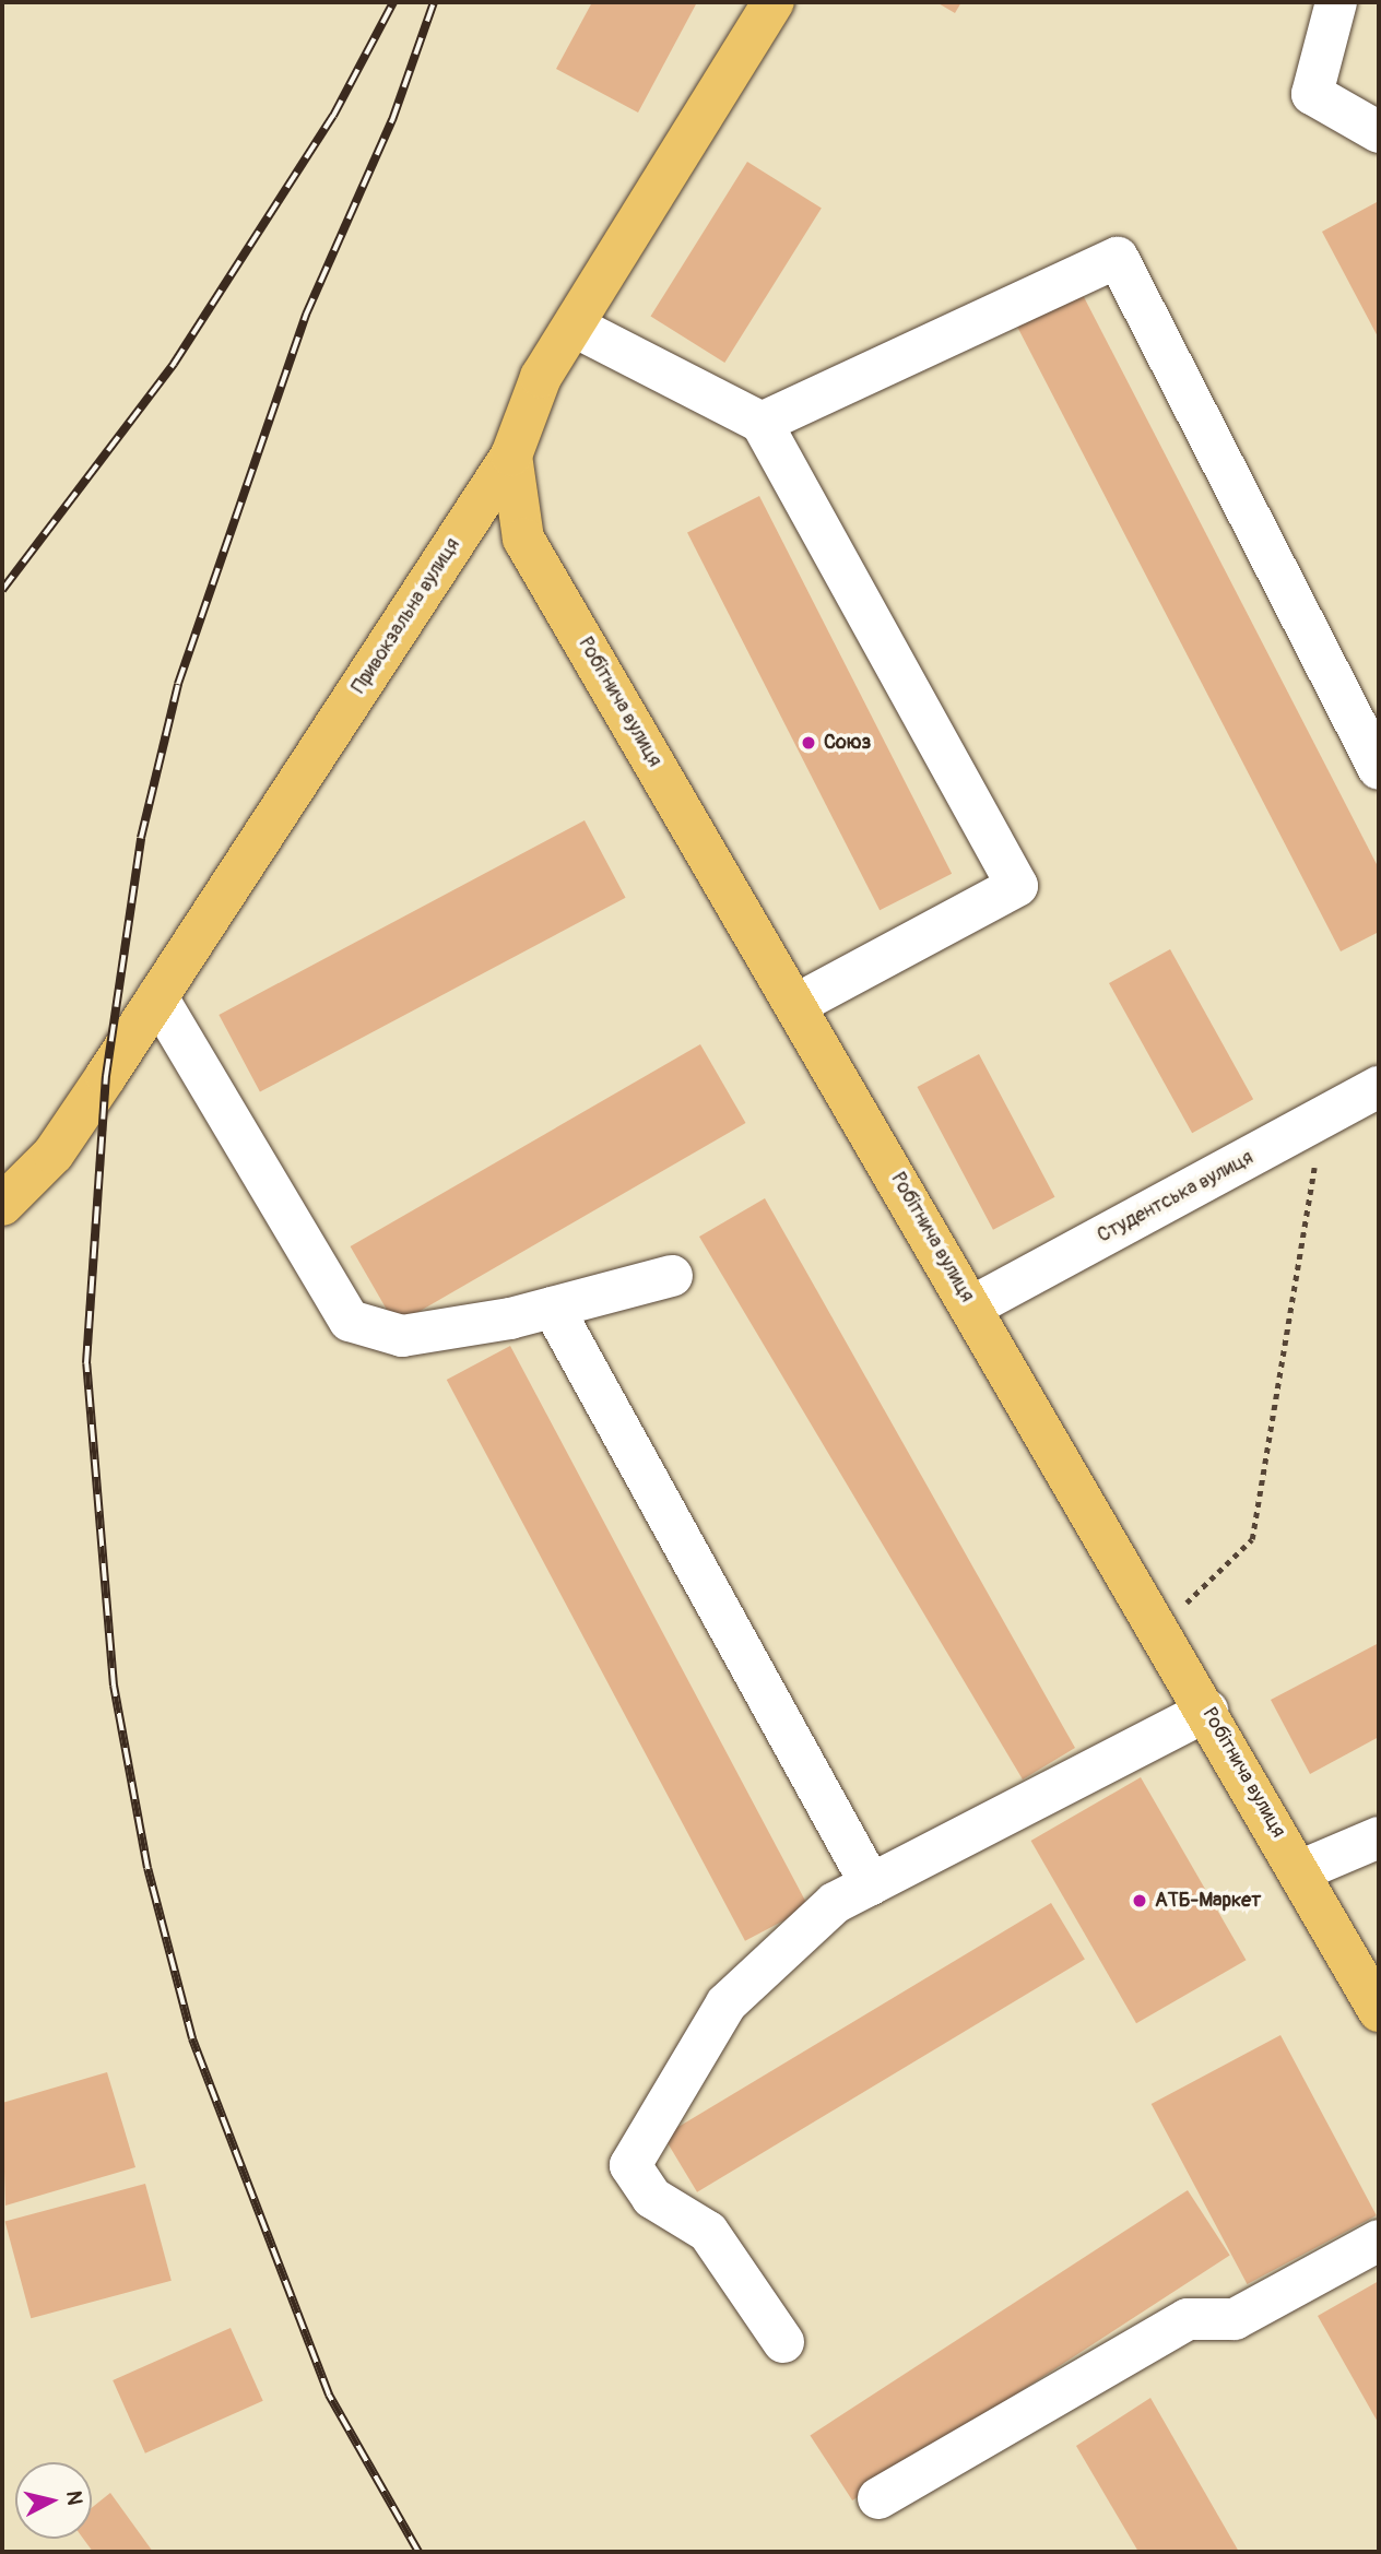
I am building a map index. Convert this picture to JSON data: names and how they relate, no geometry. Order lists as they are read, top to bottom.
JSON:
{
  "streets": {
    "main road": ["Привокзальна вулиця", "Робітнича вулиця"],
    "street": ["Студентська вулиця"]
  },
  "crossings": [
    ["Привокзальна вулиця", "Робітнича вулиця"],
    ["Робітнича вулиця", "Студентська вулиця"]
  ],
  "places": ["Союз", "АТБ-Маркет"],
  "north": "right"
}
